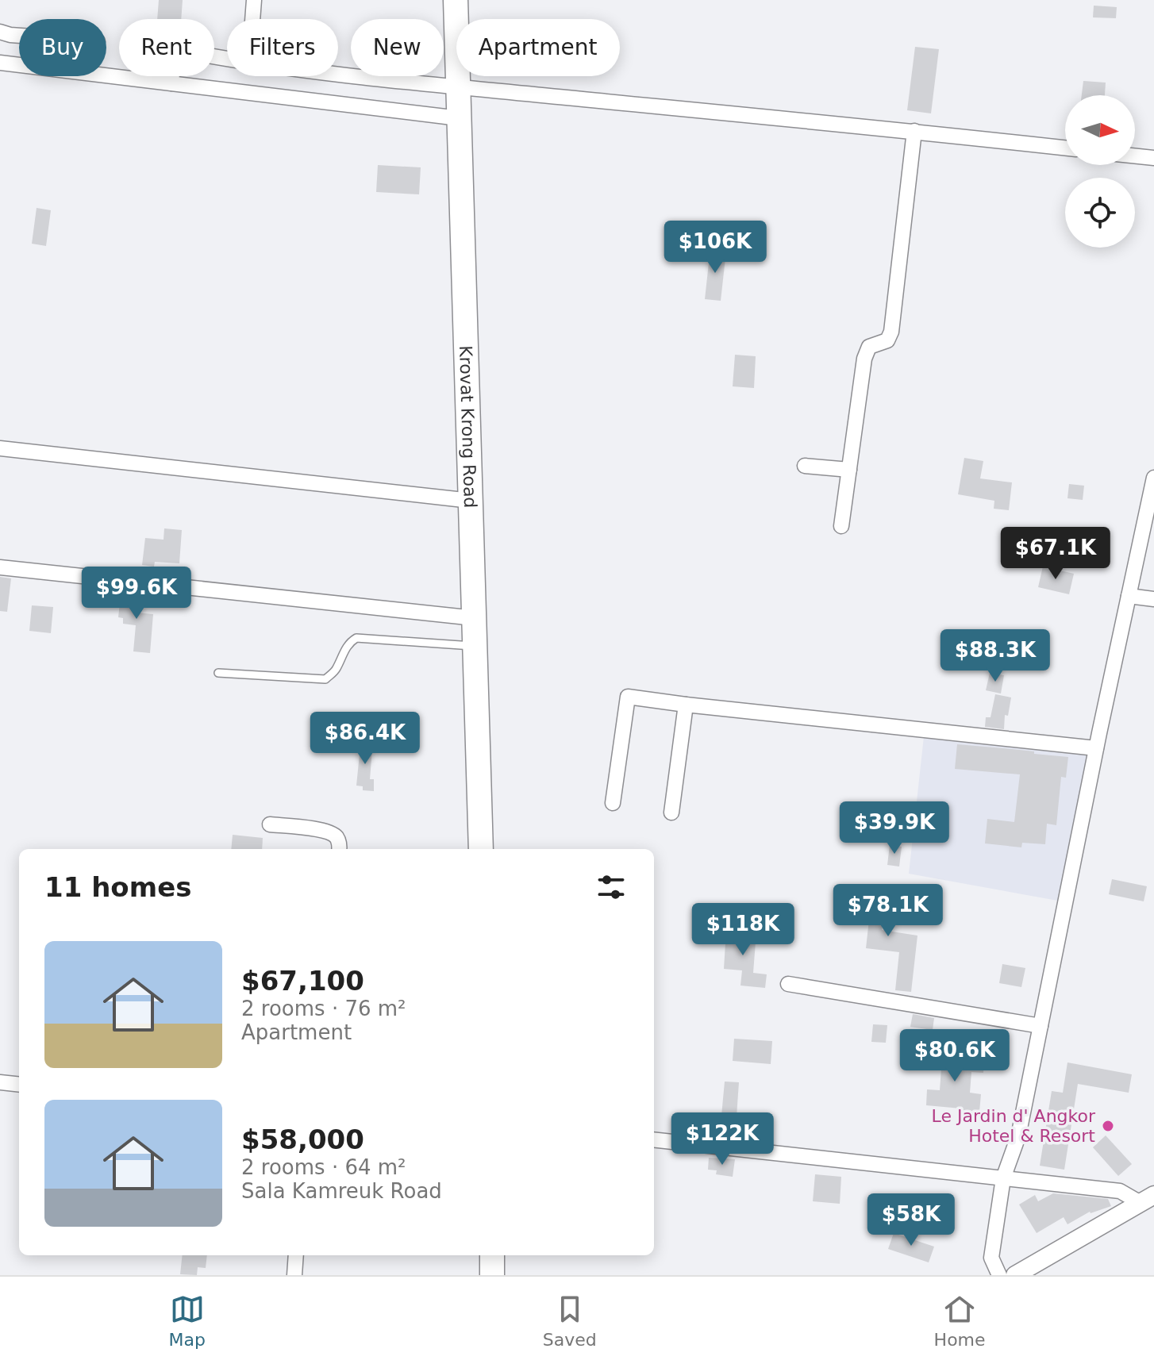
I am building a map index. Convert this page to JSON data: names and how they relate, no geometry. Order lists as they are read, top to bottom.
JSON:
{
  "streets": {
    "highway": ["Krovat Krong Road"]
  },
  "places": ["Le Jardin d' Angkor Hotel & Resort"],
  "north": "right",
  "page": {
    "chip": [
      "Buy",
      "Rent",
      "Filters",
      "New",
      "Apartment"
    ],
    "price": [
      "$106K",
      "$67.1K",
      "$99.6K",
      "$88.3K",
      "$86.4K",
      "$39.9K",
      "$78.1K",
      "$118K",
      "$80.6K",
      "$122K",
      "$58K"
    ],
    "heading": "11 homes",
    "list": [
      {
        "name": "$67,100",
        "note": "2 rooms · 76 m² · Apartment"
      },
      {
        "name": "$58,000",
        "note": "2 rooms · 64 m² · Sala Kamreuk Road"
      }
    ],
    "tabs": ["Map", "Saved", "Home"]
  }
}
